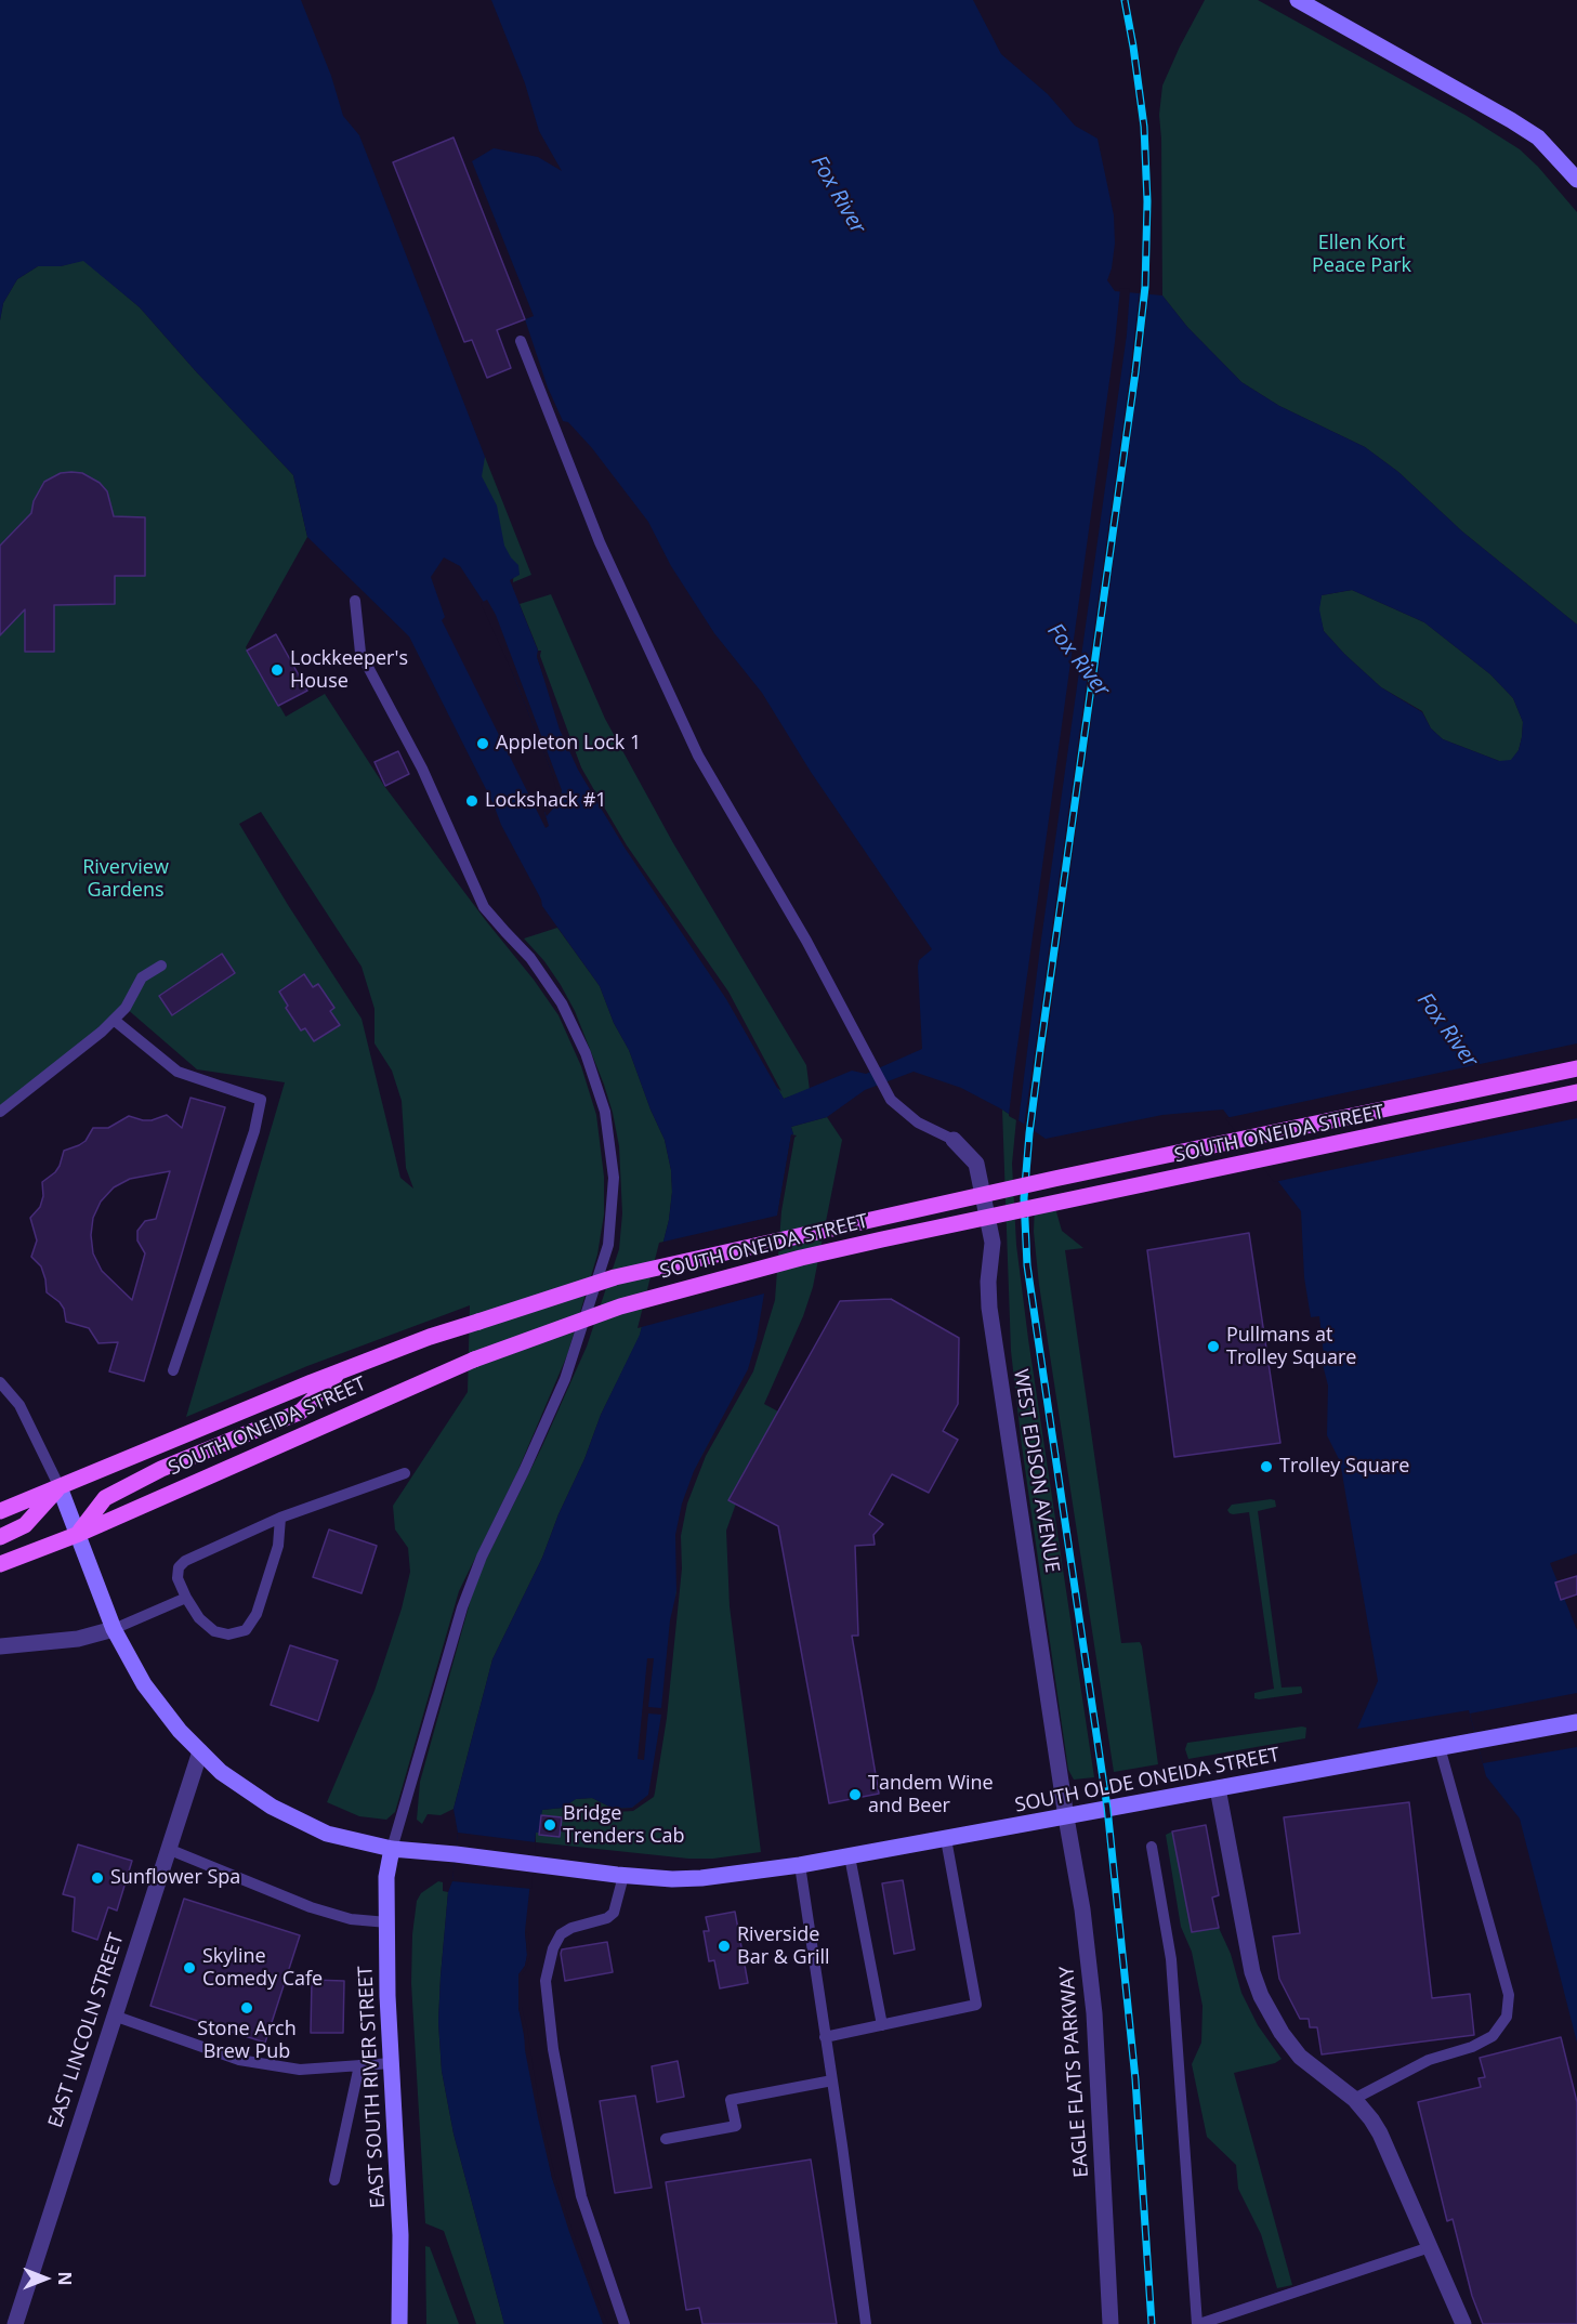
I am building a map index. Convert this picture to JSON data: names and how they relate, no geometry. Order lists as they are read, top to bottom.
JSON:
{
  "streets": {
    "main road": ["SOUTH ONEIDA STREET"],
    "street": [
      "WEST EDISON AVENUE",
      "SOUTH OLDE ONEIDA STREET",
      "EAST LINCOLN STREET",
      "EAGLE FLATS PARKWAY",
      "EAST SOUTH RIVER STREET"
    ]
  },
  "crossings": [
    ["SOUTH ONEIDA STREET", "SOUTH OLDE ONEIDA STREET"],
    ["WEST EDISON AVENUE", "SOUTH OLDE ONEIDA STREET"],
    ["WEST EDISON AVENUE", "EAGLE FLATS PARKWAY"],
    ["SOUTH OLDE ONEIDA STREET", "EAST LINCOLN STREET"],
    ["SOUTH OLDE ONEIDA STREET", "EAGLE FLATS PARKWAY"],
    ["SOUTH OLDE ONEIDA STREET", "EAST SOUTH RIVER STREET"]
  ],
  "water": ["Fox River"],
  "parks": ["Ellen Kort Peace Park", "Riverview Gardens"],
  "places": [
    "Lockkeeper's House",
    "Appleton Lock 1",
    "Lockshack #1",
    "Pullmans at Trolley Square",
    "Trolley Square",
    "Tandem Wine and Beer",
    "Bridge Trenders Cab",
    "Sunflower Spa",
    "Riverside Bar & Grill",
    "Skyline Comedy Cafe",
    "Stone Arch Brew Pub"
  ],
  "north": "right"
}
